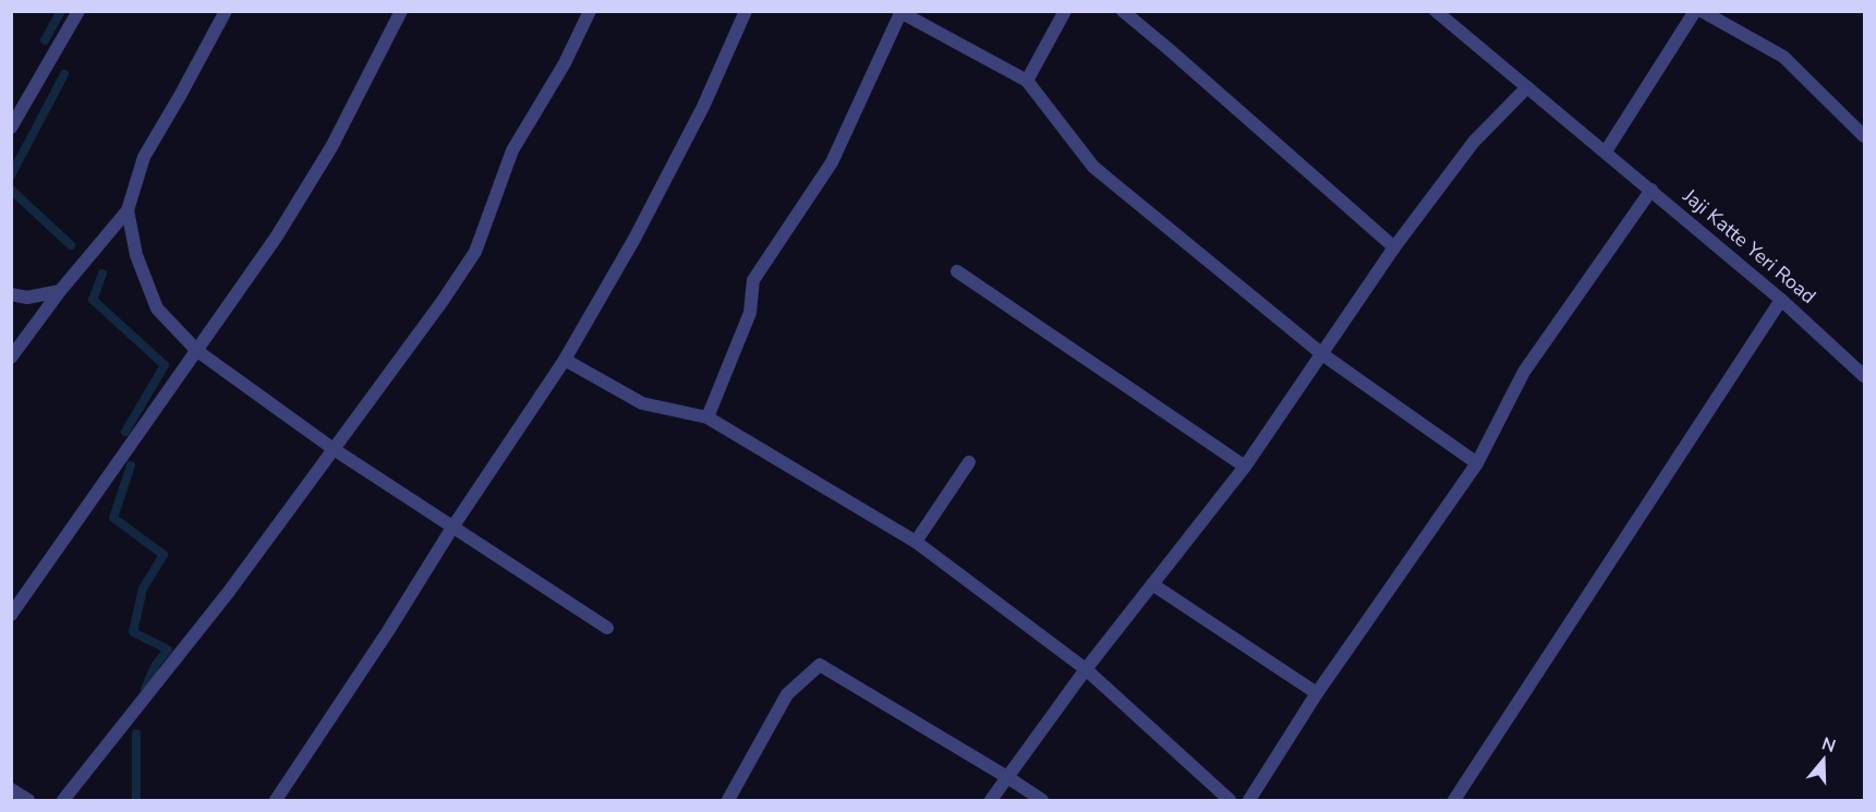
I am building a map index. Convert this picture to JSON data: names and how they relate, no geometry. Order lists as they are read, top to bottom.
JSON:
{
  "streets": {
    "street": ["Jaji Katte Yeri Road"]
  },
  "north": "top"
}
